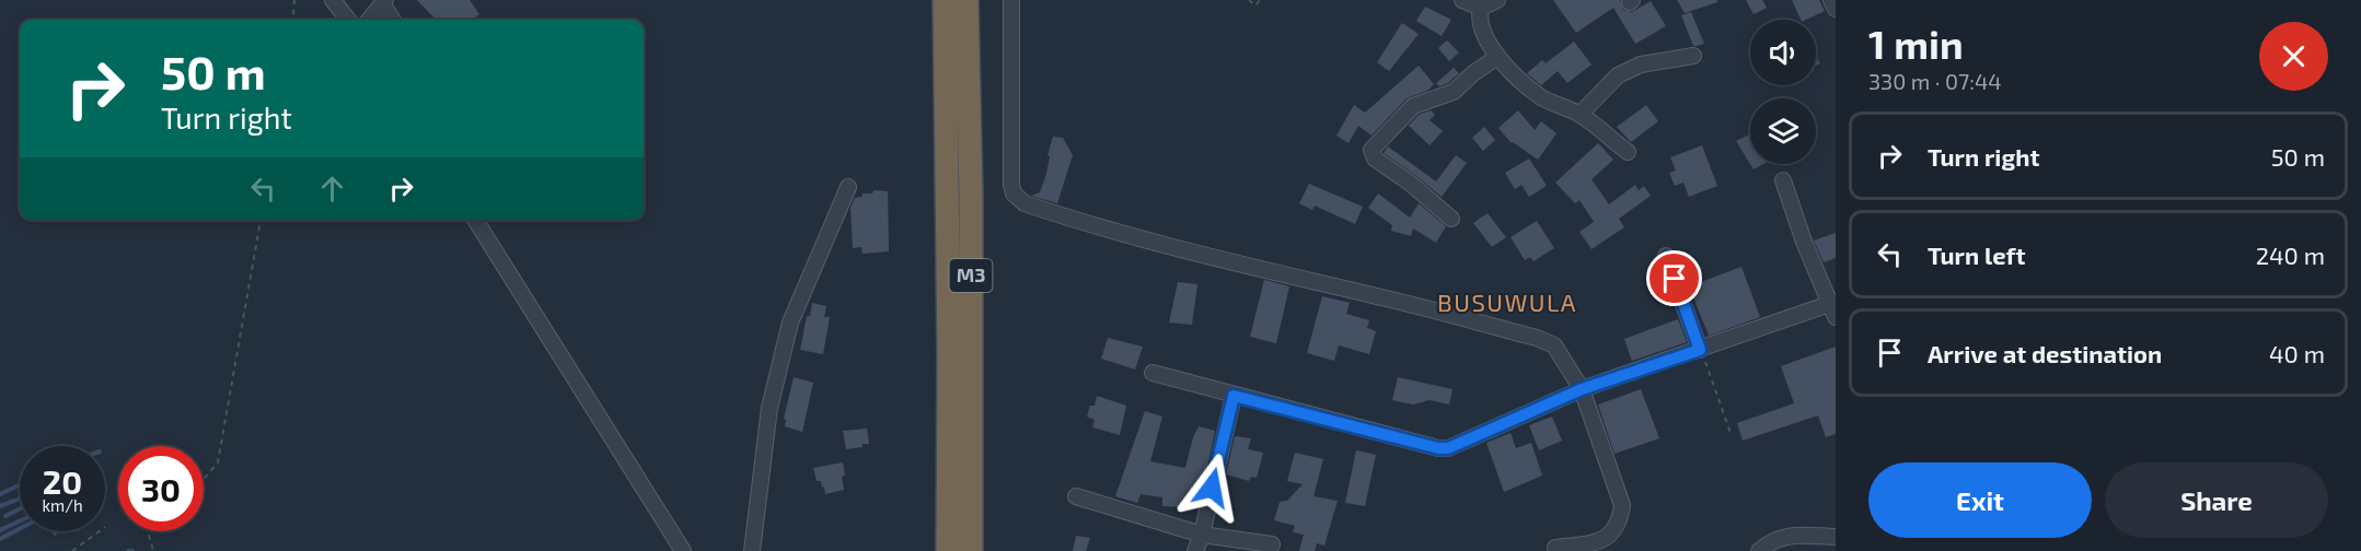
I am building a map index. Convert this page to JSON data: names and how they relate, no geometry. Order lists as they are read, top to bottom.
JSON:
{
  "streets": {
    "highway": ["M3"]
  },
  "districts": ["BUSUWULA"],
  "page": {
    "heading": ["1 min", "330 m · 07:44"],
    "turn": ["50 m", "Turn right"],
    "list": [
      {
        "name": "Turn right",
        "value": "50 m"
      },
      {
        "name": "Turn left",
        "value": "240 m"
      },
      {
        "name": "Arrive at destination",
        "value": "40 m"
      }
    ],
    "speed": "20 km/h",
    "limit": "30",
    "buttons": ["Exit", "Share"]
  }
}
